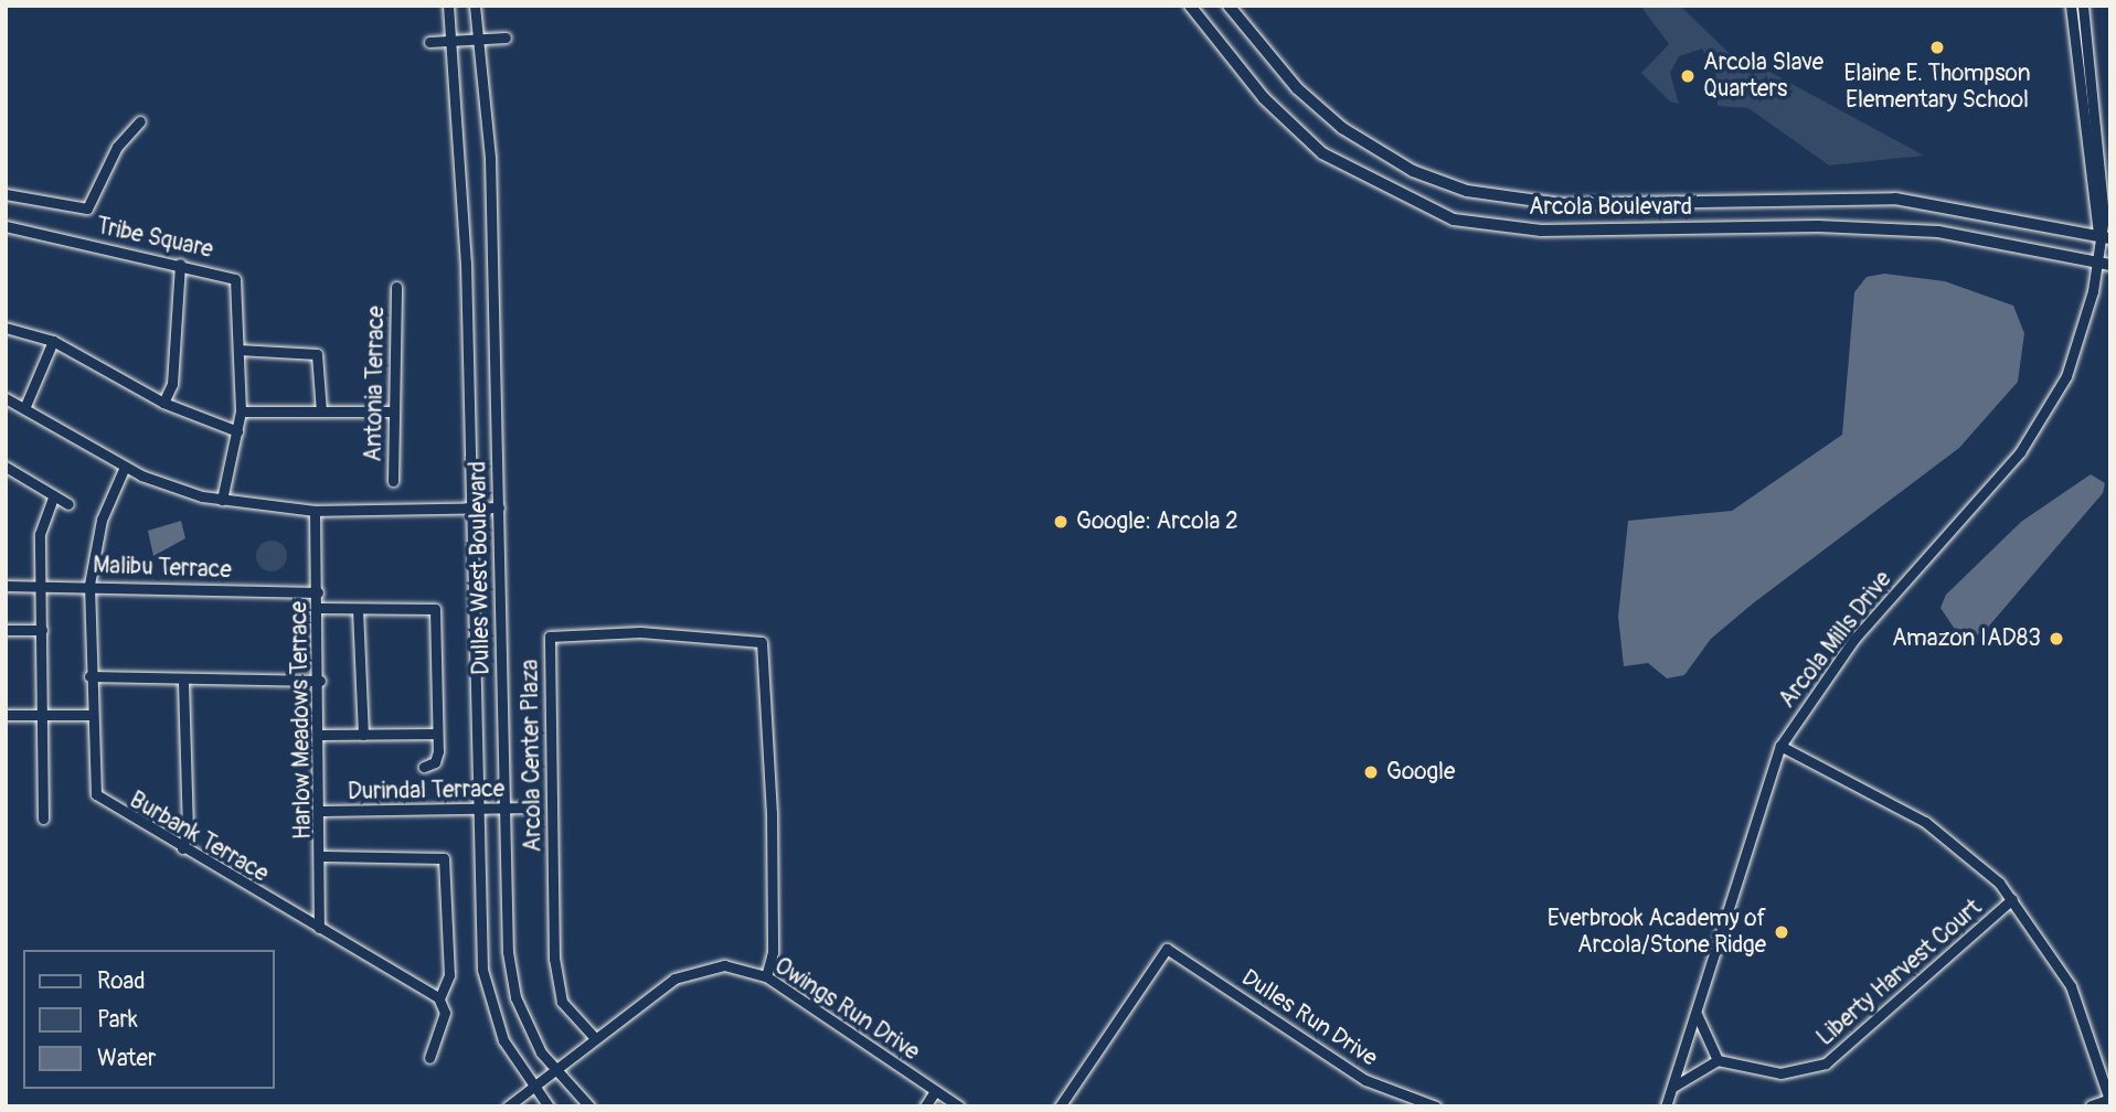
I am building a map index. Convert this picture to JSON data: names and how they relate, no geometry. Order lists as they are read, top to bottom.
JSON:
{
  "streets": {
    "main road": ["Arcola Boulevard"],
    "street": [
      "Tribe Square",
      "Antonia Terrace",
      "Malibu Terrace",
      "Dulles West Boulevard",
      "Arcola Mills Drive",
      "Harlow Meadows Terrace",
      "Arcola Center Plaza",
      "Durindal Terrace",
      "Burbank Terrace",
      "Liberty Harvest Court",
      "Owings Run Drive",
      "Dulles Run Drive"
    ]
  },
  "crossings": [
    ["Arcola Boulevard", "Arcola Mills Drive"],
    ["Malibu Terrace", "Harlow Meadows Terrace"],
    ["Malibu Terrace", "Burbank Terrace"],
    ["Dulles West Boulevard", "Durindal Terrace"],
    ["Dulles West Boulevard", "Owings Run Drive"],
    ["Harlow Meadows Terrace", "Durindal Terrace"],
    ["Harlow Meadows Terrace", "Burbank Terrace"],
    ["Arcola Center Plaza", "Owings Run Drive"]
  ],
  "places": [
    "Elaine E. Thompson Elementary School",
    "Arcola Slave Quarters",
    "Google: Arcola 2",
    "Amazon IAD83",
    "Google",
    "Everbrook Academy of Arcola/Stone Ridge"
  ],
  "legend": ["Road", "Park", "Water"]
}
